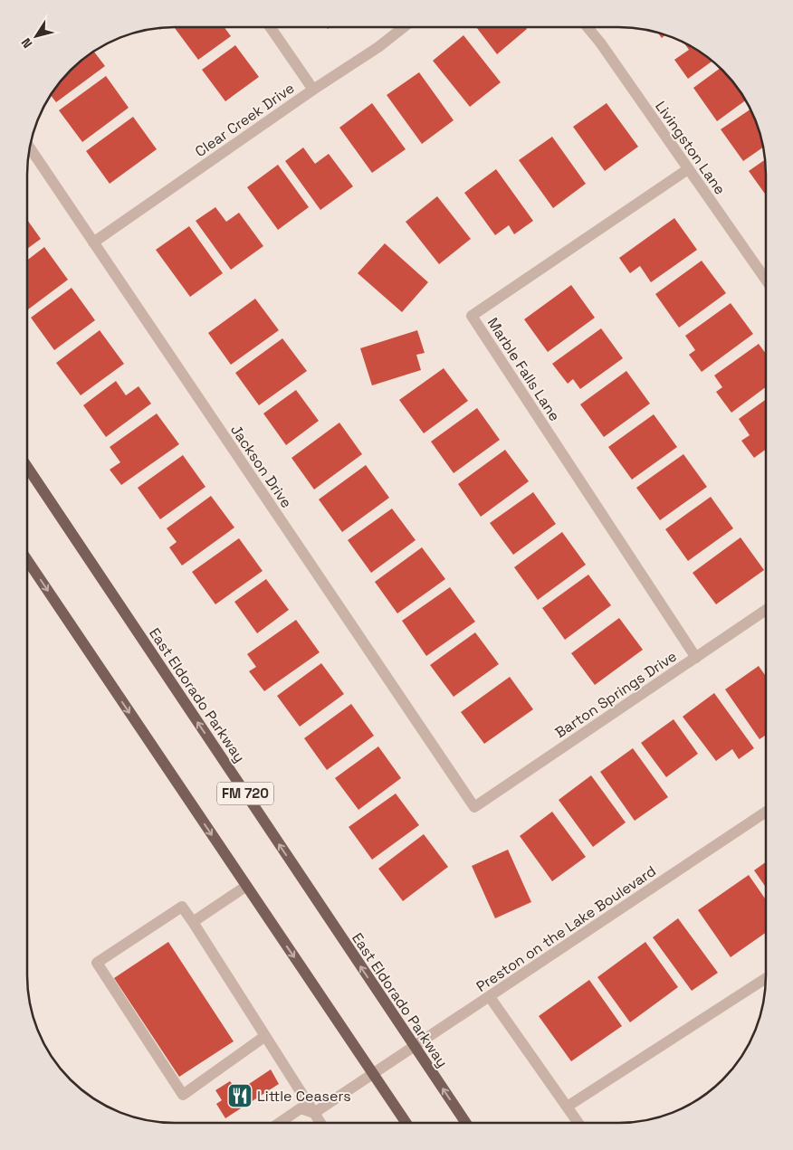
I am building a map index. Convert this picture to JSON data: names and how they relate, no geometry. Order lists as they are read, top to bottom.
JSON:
{
  "streets": {
    "main road": ["East Eldorado Parkway", "FM 720"],
    "street": [
      "Clear Creek Drive",
      "Livingston Lane",
      "Marble Falls Lane",
      "Jackson Drive",
      "Barton Springs Drive",
      "Preston on the Lake Boulevard"
    ]
  },
  "crossings": [
    ["Clear Creek Drive", "Jackson Drive"],
    ["Livingston Lane", "Marble Falls Lane"],
    ["Marble Falls Lane", "Barton Springs Drive"],
    ["Jackson Drive", "Barton Springs Drive"],
    ["East Eldorado Parkway", "Preston on the Lake Boulevard"],
    ["FM 720", "Preston on the Lake Boulevard"]
  ],
  "places": {
    "restaurant": ["Little Ceasers"]
  },
  "north": "bottom left"
}
